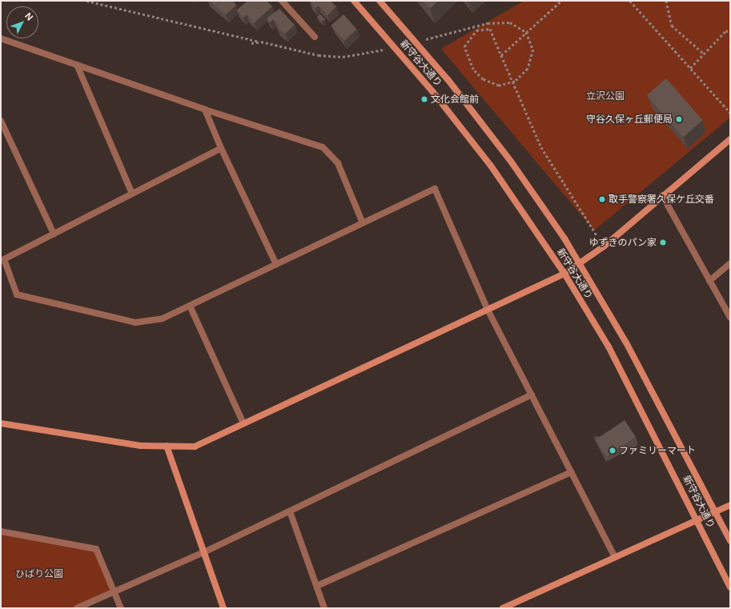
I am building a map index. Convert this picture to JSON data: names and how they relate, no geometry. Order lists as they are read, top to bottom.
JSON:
{
  "streets": {
    "street": ["新守谷大通り"]
  },
  "parks": ["立沢公園", "ひばり公園"],
  "places": [
    "文化会館前",
    "守谷久保ヶ丘郵便局",
    "取手警察署久保ケ丘交番",
    "ゆずきのパン家",
    "ファミリーマート"
  ],
  "north": "top right"
}
